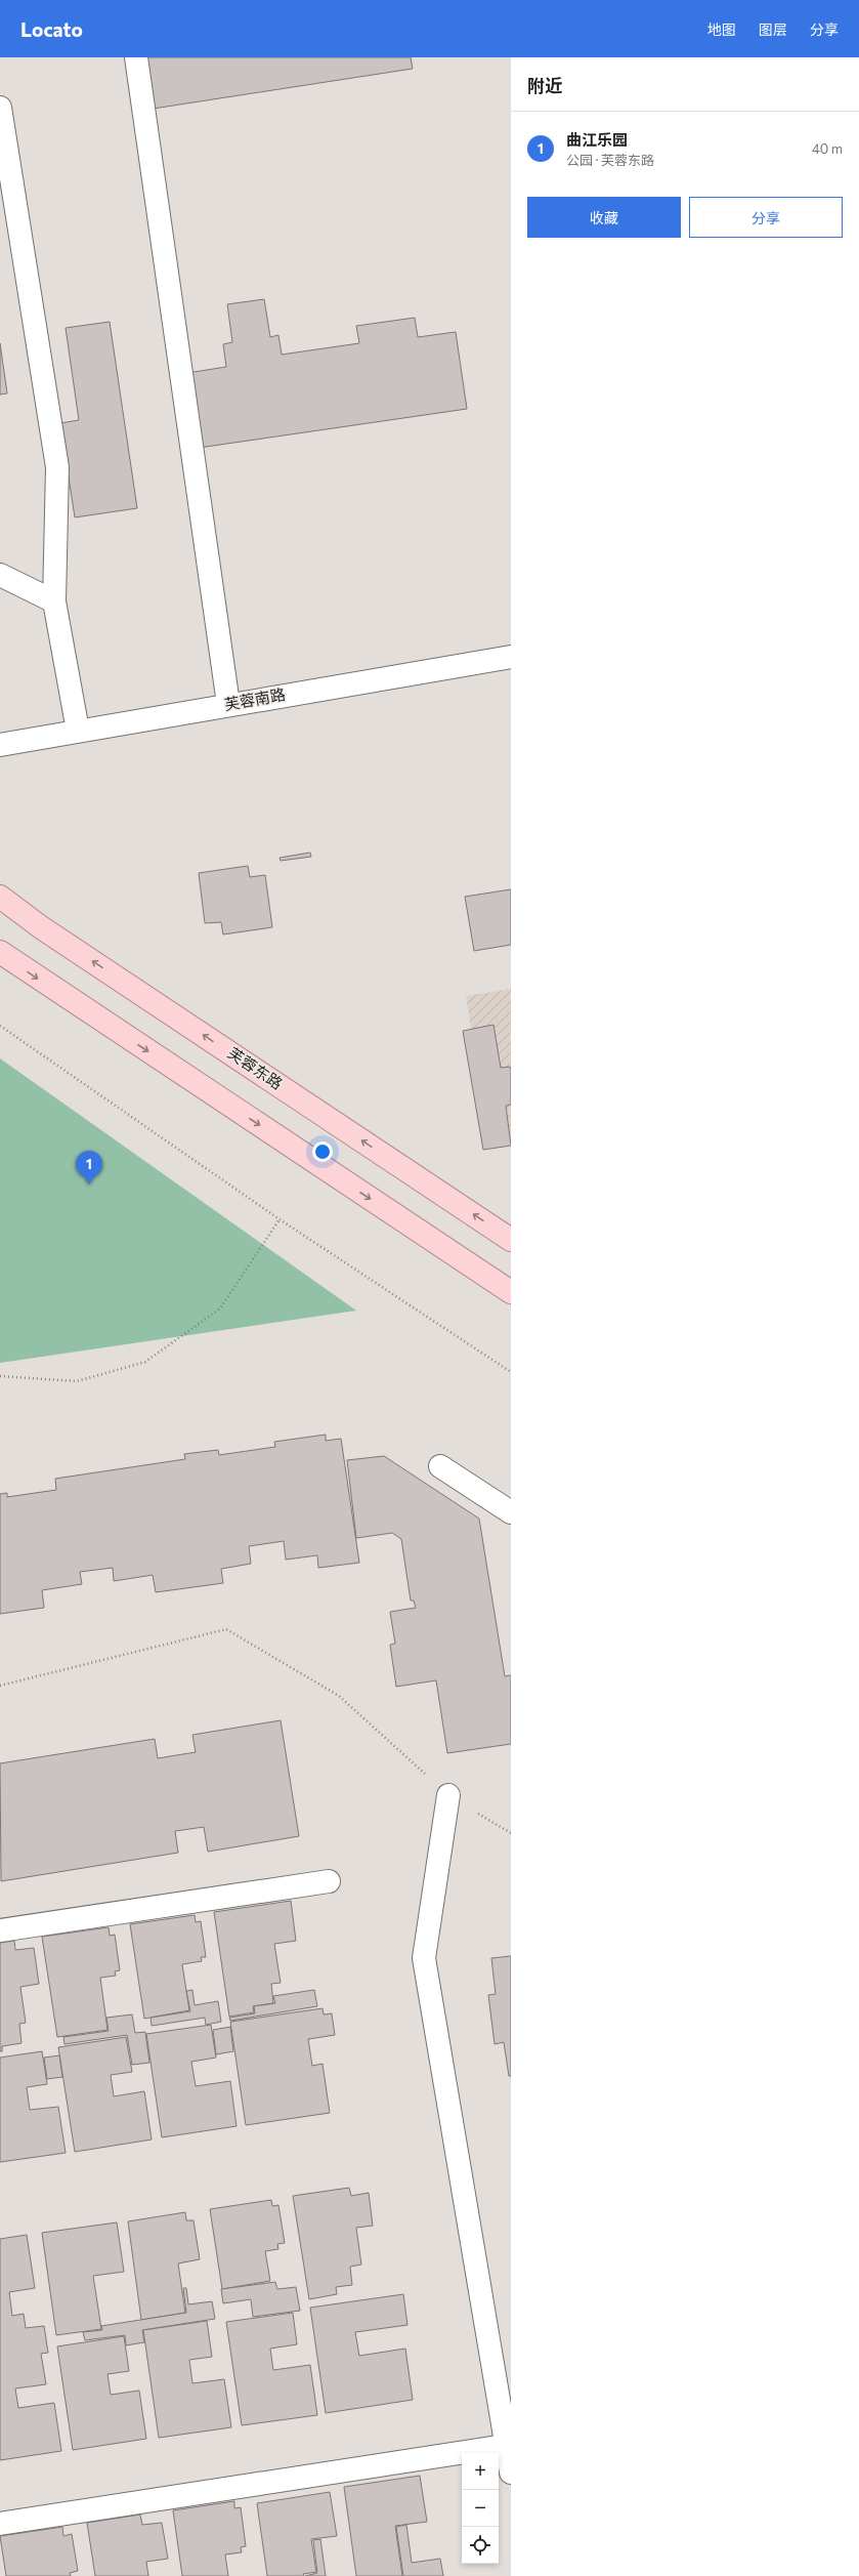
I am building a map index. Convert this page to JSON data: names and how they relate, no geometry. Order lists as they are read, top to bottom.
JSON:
{
  "streets": {
    "main road": ["芙蓉东路"],
    "street": ["芙蓉南路"]
  },
  "page": {
    "header": "Locato",
    "nav": ["地图", "图层", "分享"],
    "heading": "附近",
    "list": [
      {
        "mark": "1",
        "name": "曲江乐园",
        "note": "公园 · 芙蓉东路",
        "value": "40 m"
      }
    ],
    "buttons": ["收藏", "分享"],
    "pins": "1",
    "map_buttons": ["+", "−"]
  }
}
